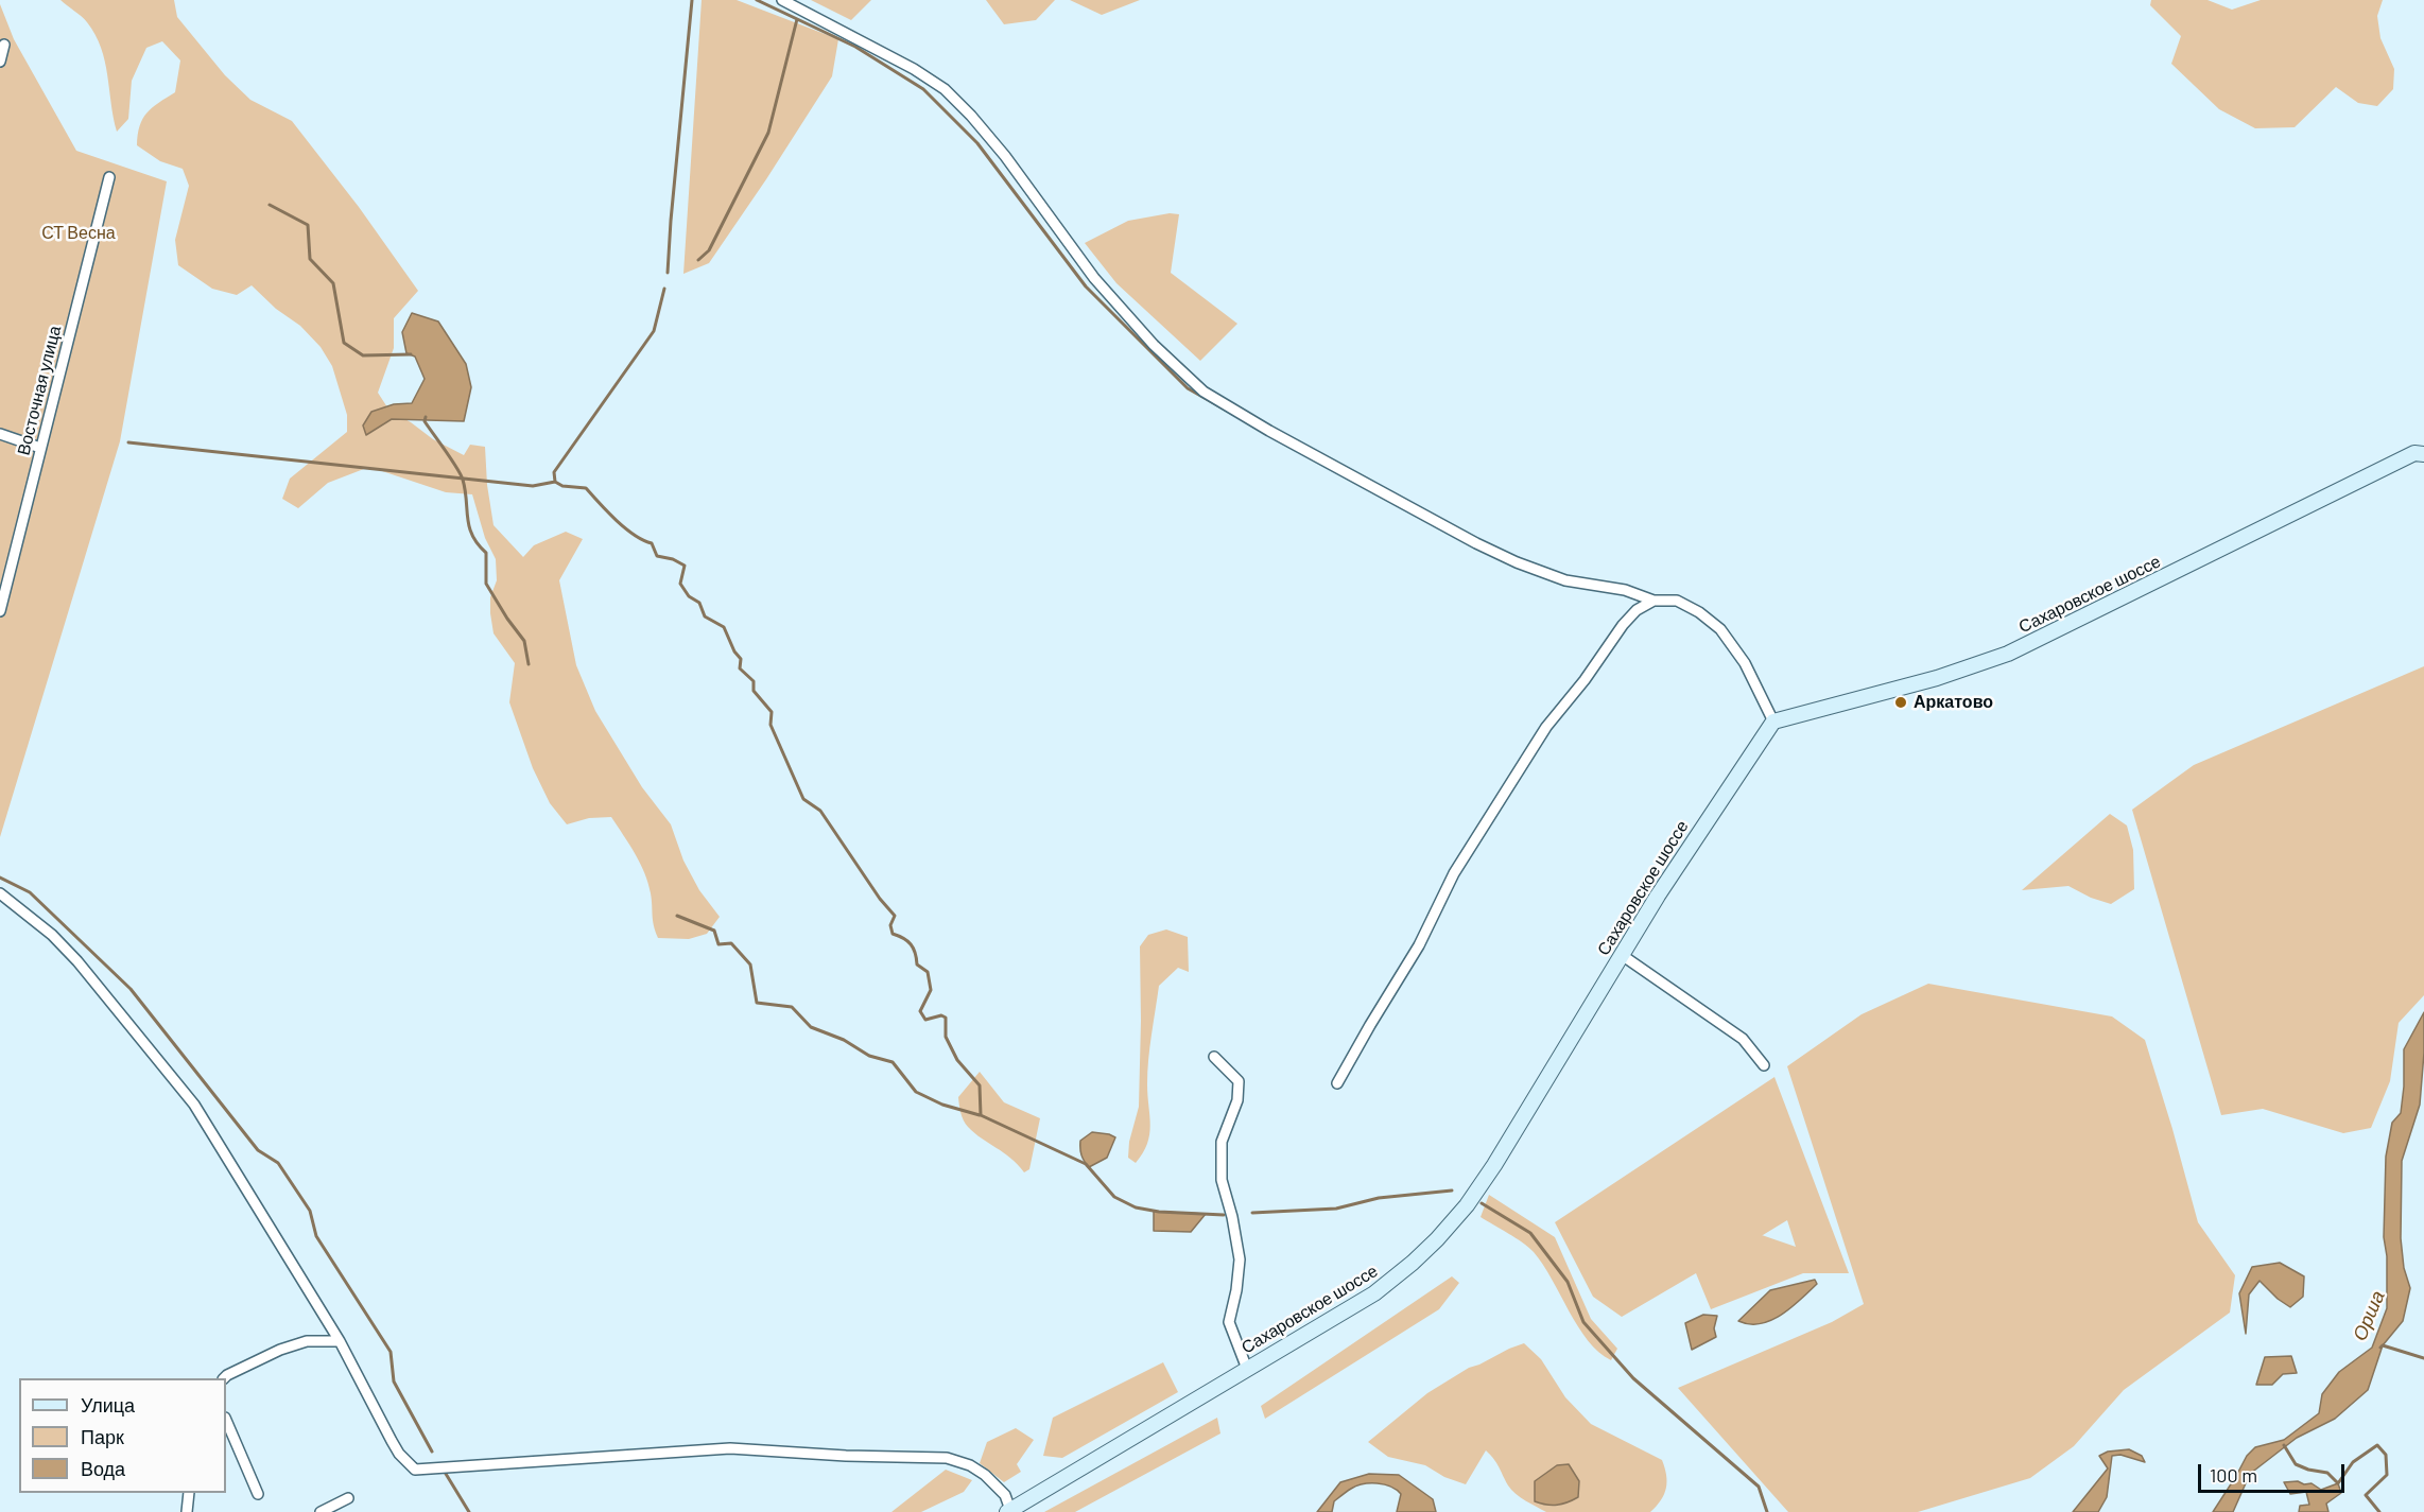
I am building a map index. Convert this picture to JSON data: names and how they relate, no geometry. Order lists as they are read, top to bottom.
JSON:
{
  "streets": {
    "main road": ["Сахаровское шоссе"],
    "street": ["Восточная улица"]
  },
  "water": ["Орша"],
  "parks": ["СТ Весна"],
  "places": ["Аркатово"],
  "legend": ["Улица", "Парк", "Вода"],
  "scale_bar": "100 m"
}
